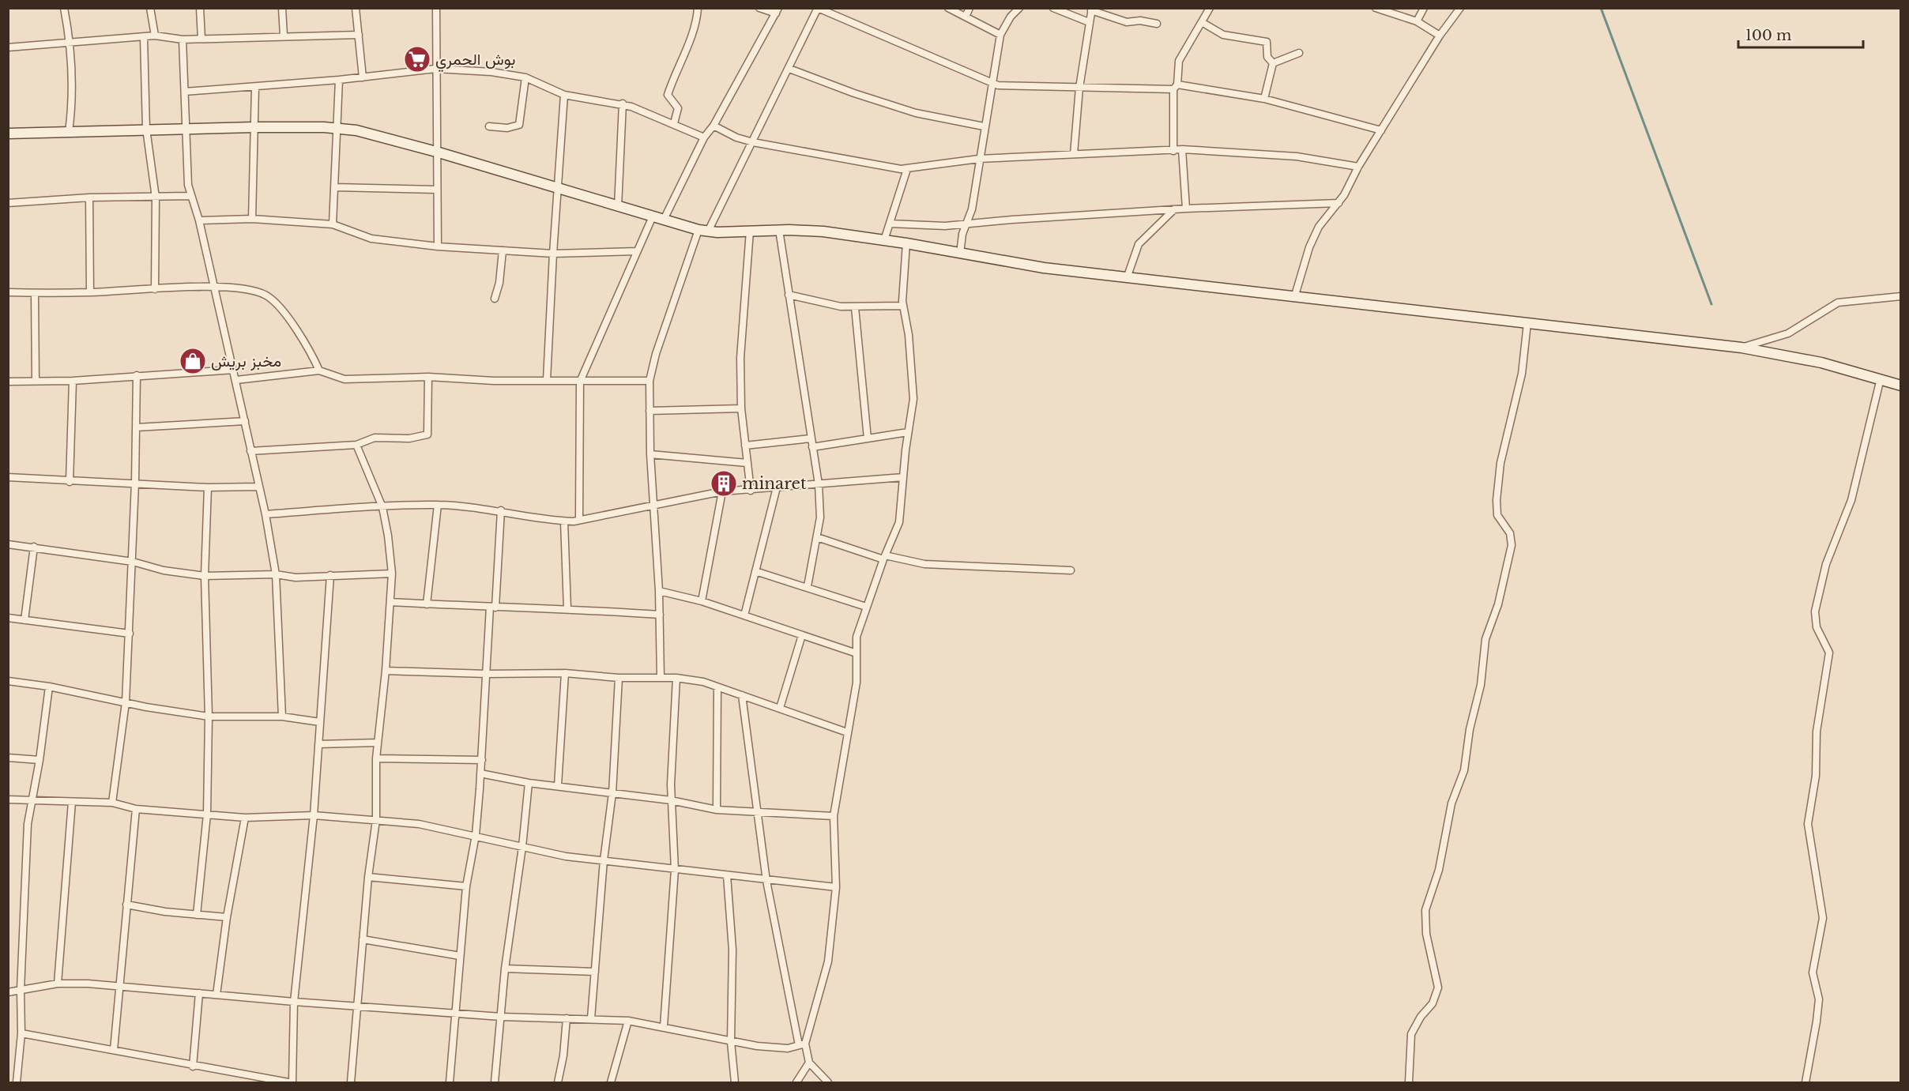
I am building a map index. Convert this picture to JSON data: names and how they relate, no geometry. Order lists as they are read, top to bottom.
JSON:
{
  "places": {
    "supermarket": ["بوش الحمري"],
    "shop": ["مخبز بريش"],
    "building": ["minaret"]
  },
  "scale_bar": "100 m"
}
